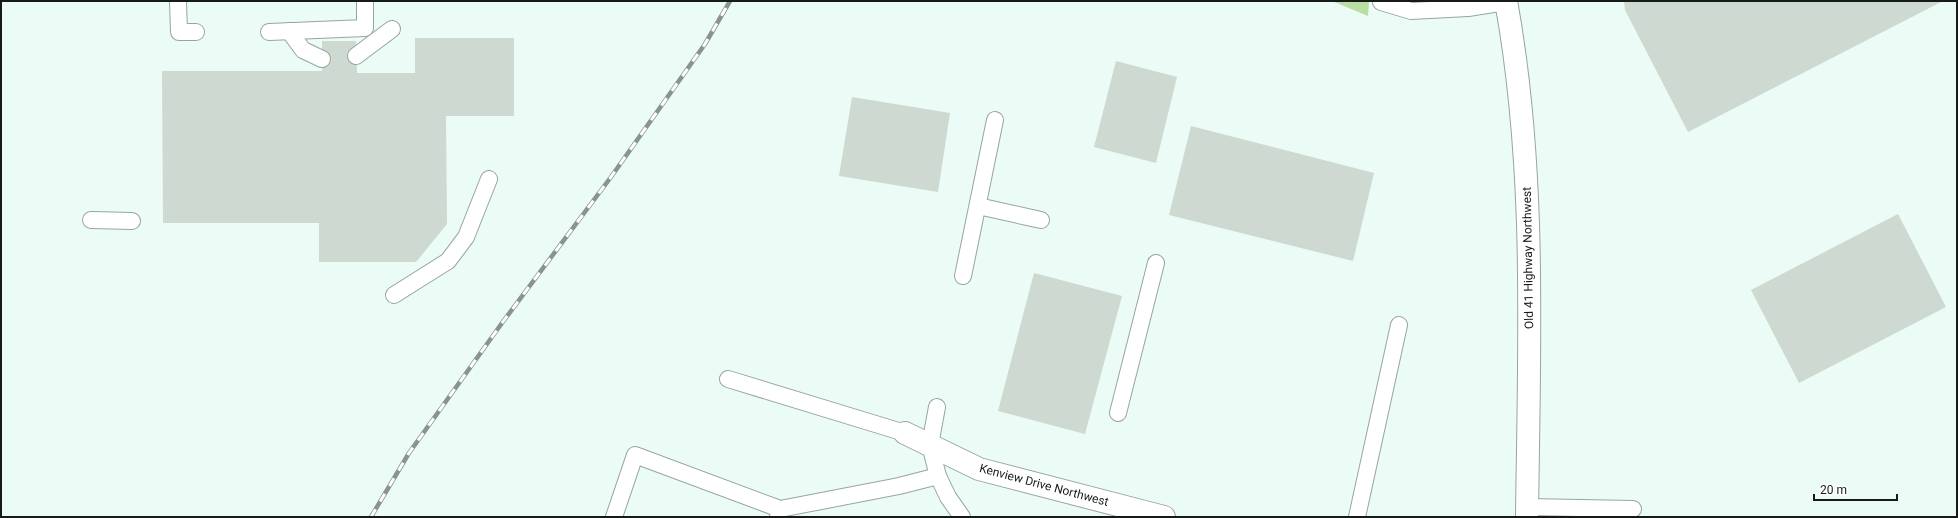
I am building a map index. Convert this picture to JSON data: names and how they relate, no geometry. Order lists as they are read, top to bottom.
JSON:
{
  "streets": {
    "street": ["Old 41 Highway Northwest", "Kenview Drive Northwest"]
  },
  "scale_bar": "20 m"
}
